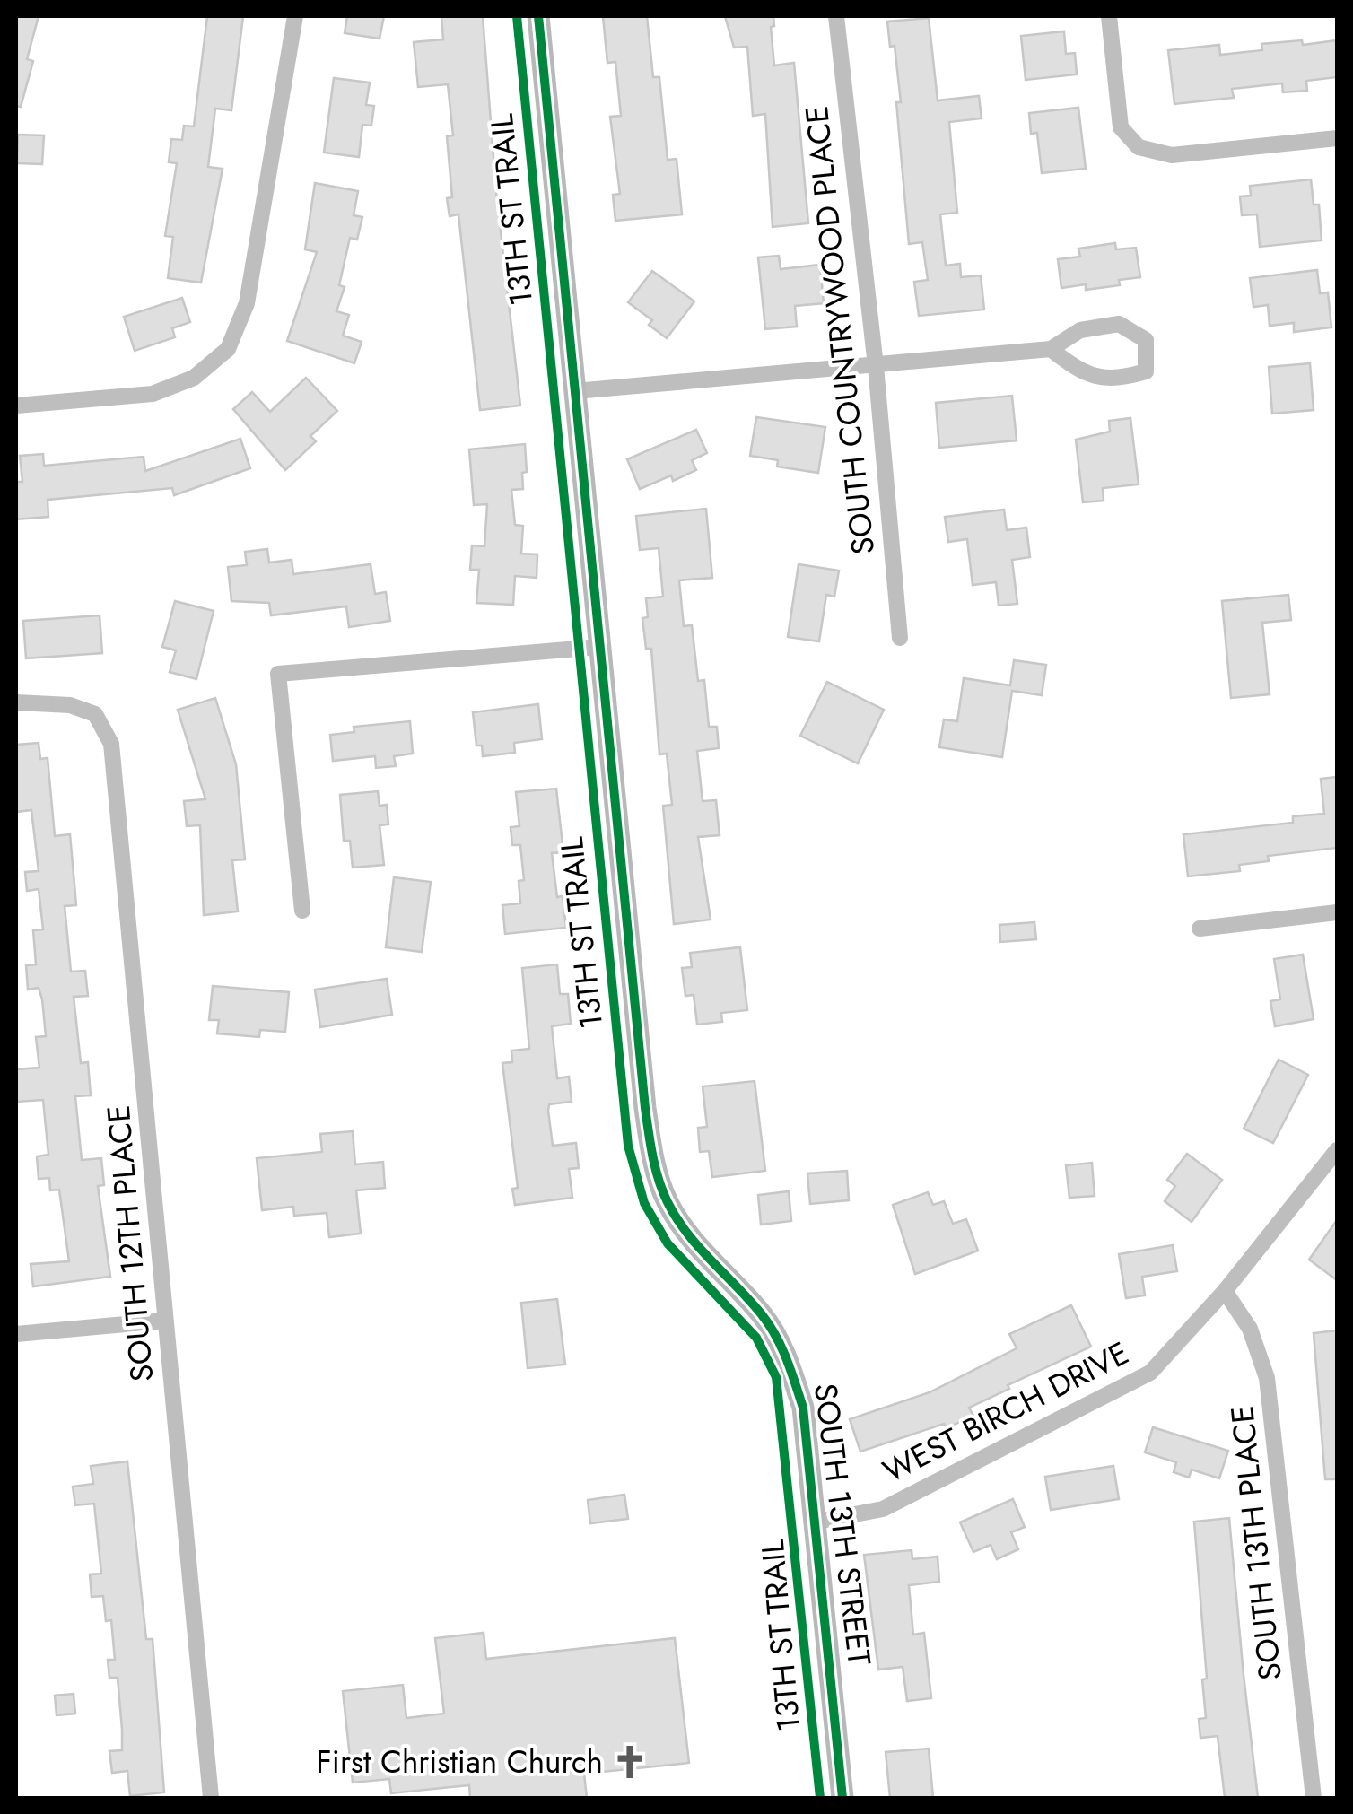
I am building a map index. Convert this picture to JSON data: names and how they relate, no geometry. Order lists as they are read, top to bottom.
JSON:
{
  "streets": {
    "street": [
      "SOUTH COUNTRYWOOD PLACE",
      "SOUTH 12TH PLACE",
      "WEST BIRCH DRIVE",
      "SOUTH 13TH STREET",
      "SOUTH 13TH PLACE"
    ],
    "cycle path": ["13TH ST TRAIL"]
  },
  "crossings": [
    ["WEST BIRCH DRIVE", "SOUTH 13TH STREET"],
    ["WEST BIRCH DRIVE", "SOUTH 13TH PLACE"]
  ],
  "places": {
    "church": ["First Christian Church"]
  }
}
